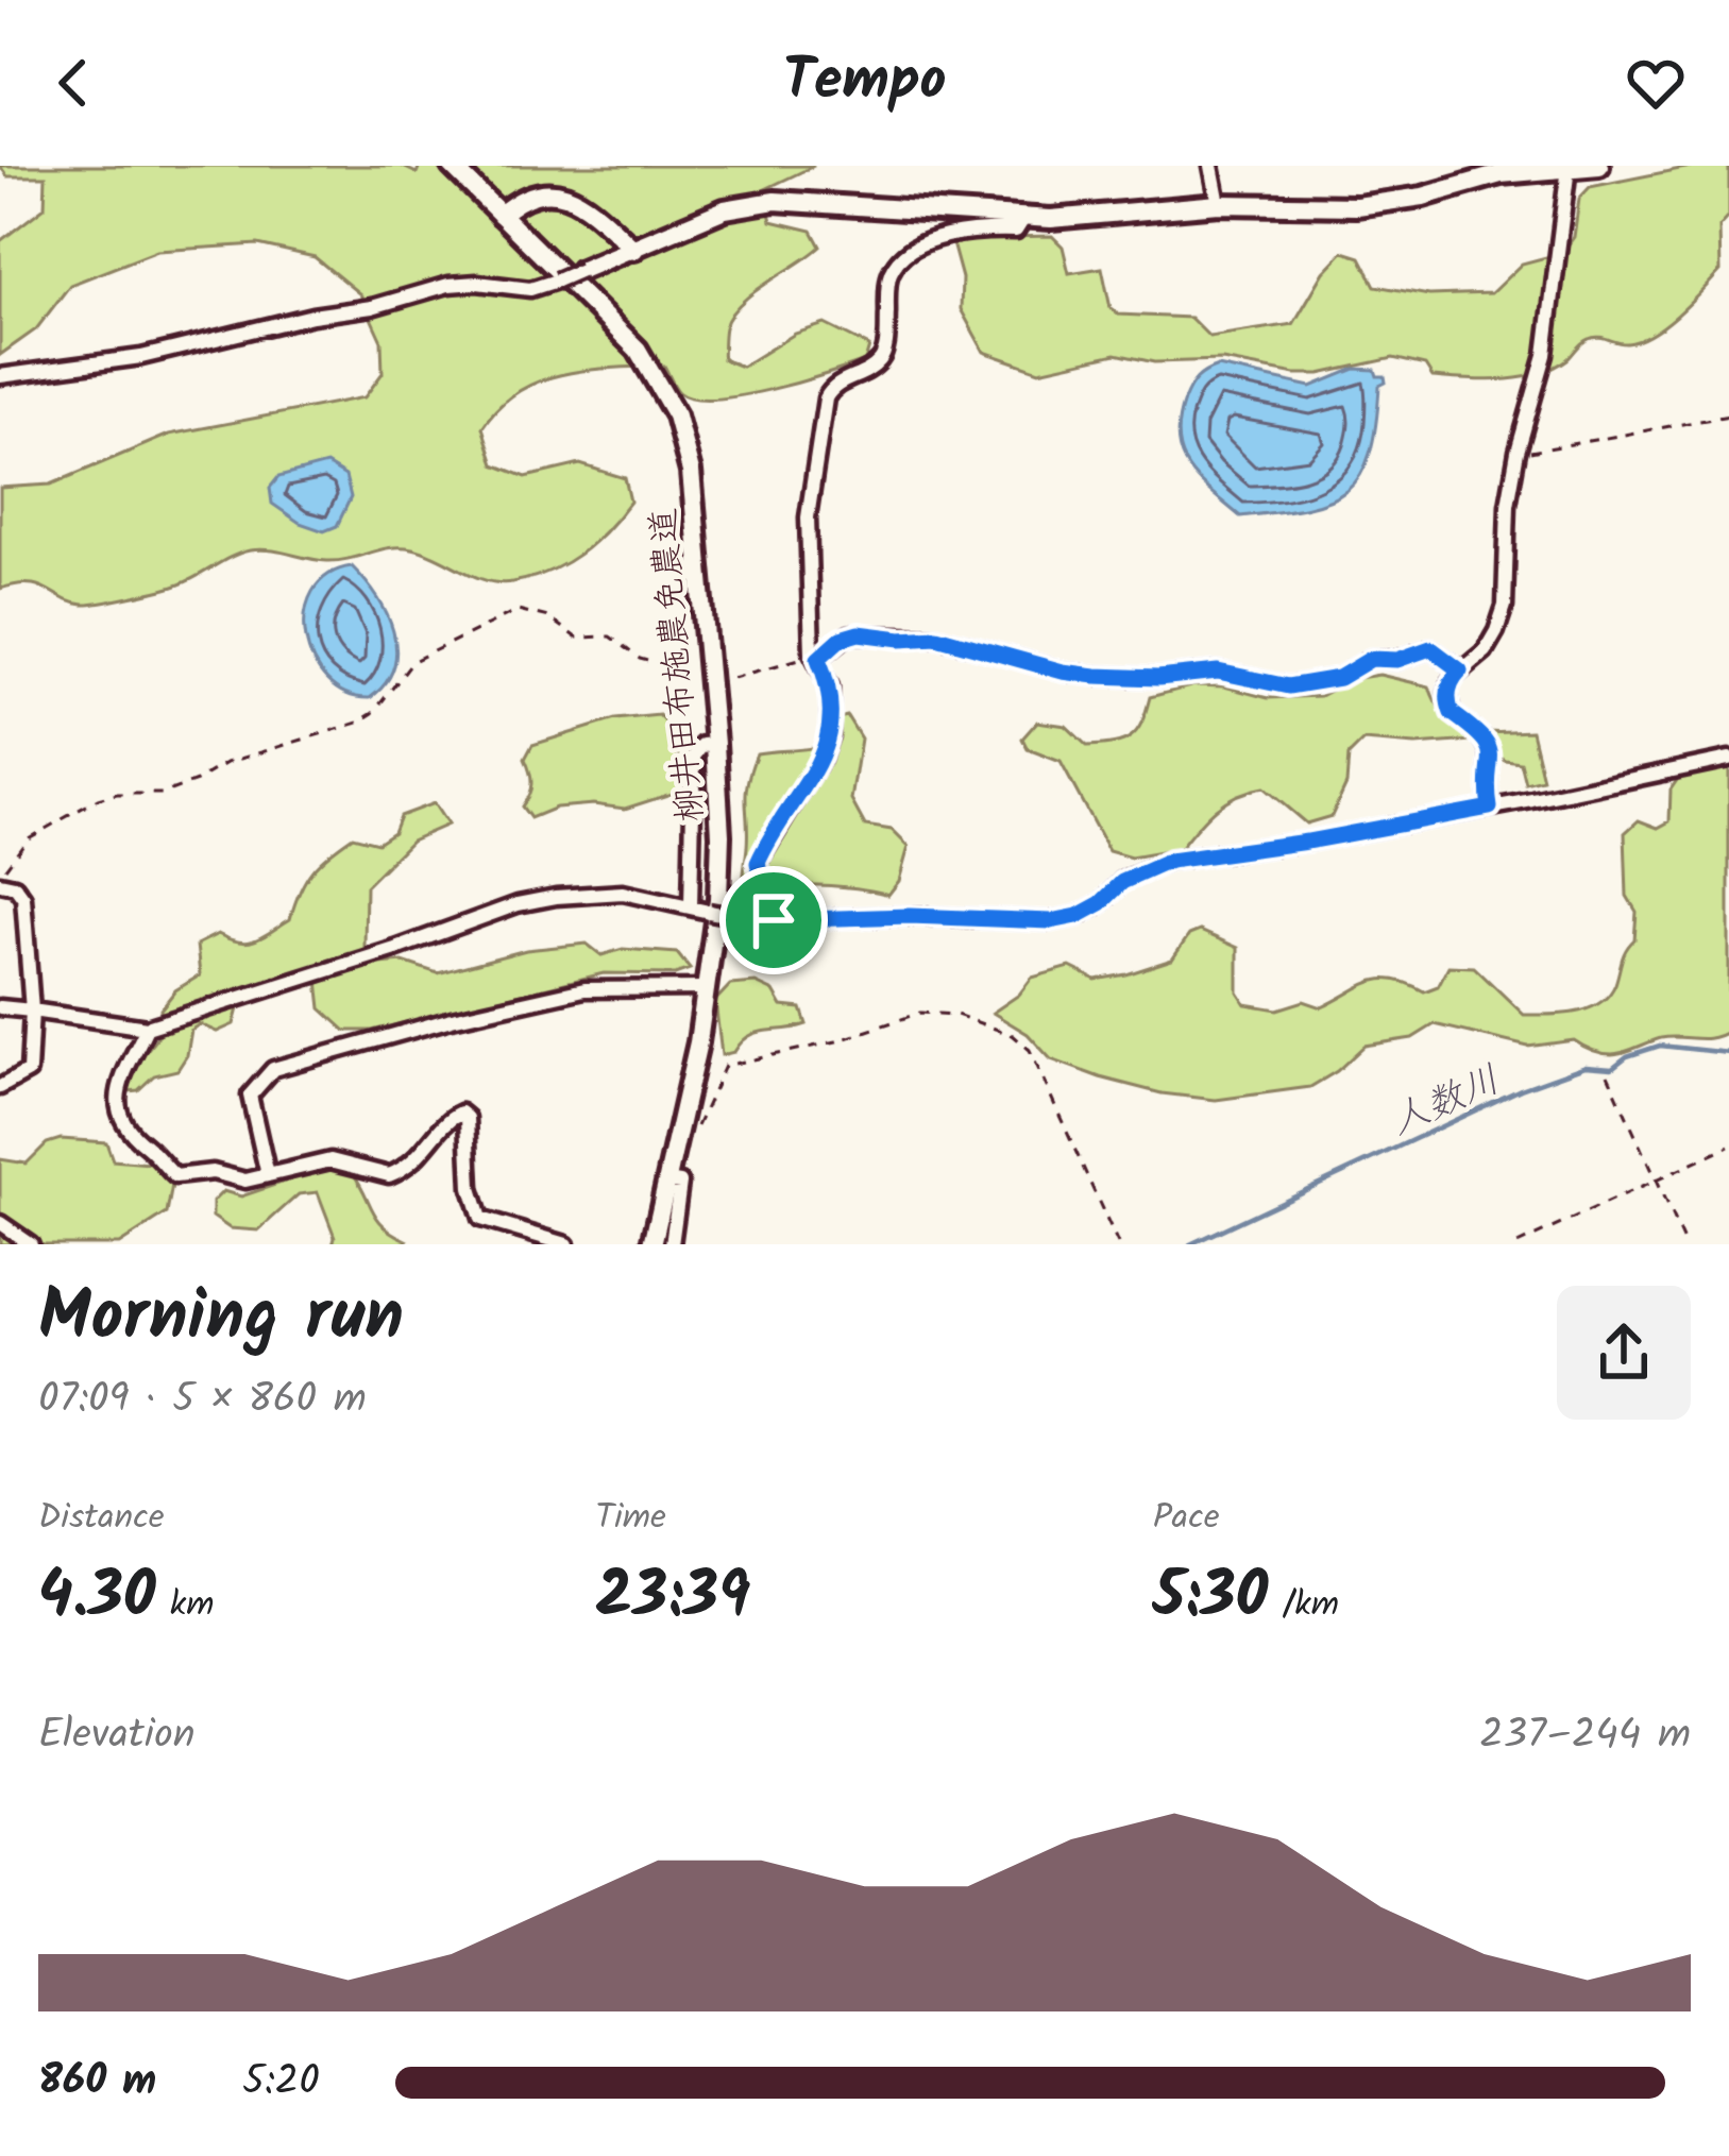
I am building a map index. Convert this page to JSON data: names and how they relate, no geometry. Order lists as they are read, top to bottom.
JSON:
{
  "streets": {
    "street": ["柳井田布施農免農道"]
  },
  "water": ["人数川"],
  "page": {
    "header": "Tempo",
    "heading": ["Morning run", "07:09 · 5 × 860 m"],
    "stats": [
      ["Distance", "4.30 km"],
      ["Time", "23:39"],
      ["Pace", "5:30 /km"]
    ],
    "chart": ["Elevation", "237–244 m"],
    "list": [
      {
        "name": "860 m",
        "note": "5:20"
      }
    ]
  }
}
